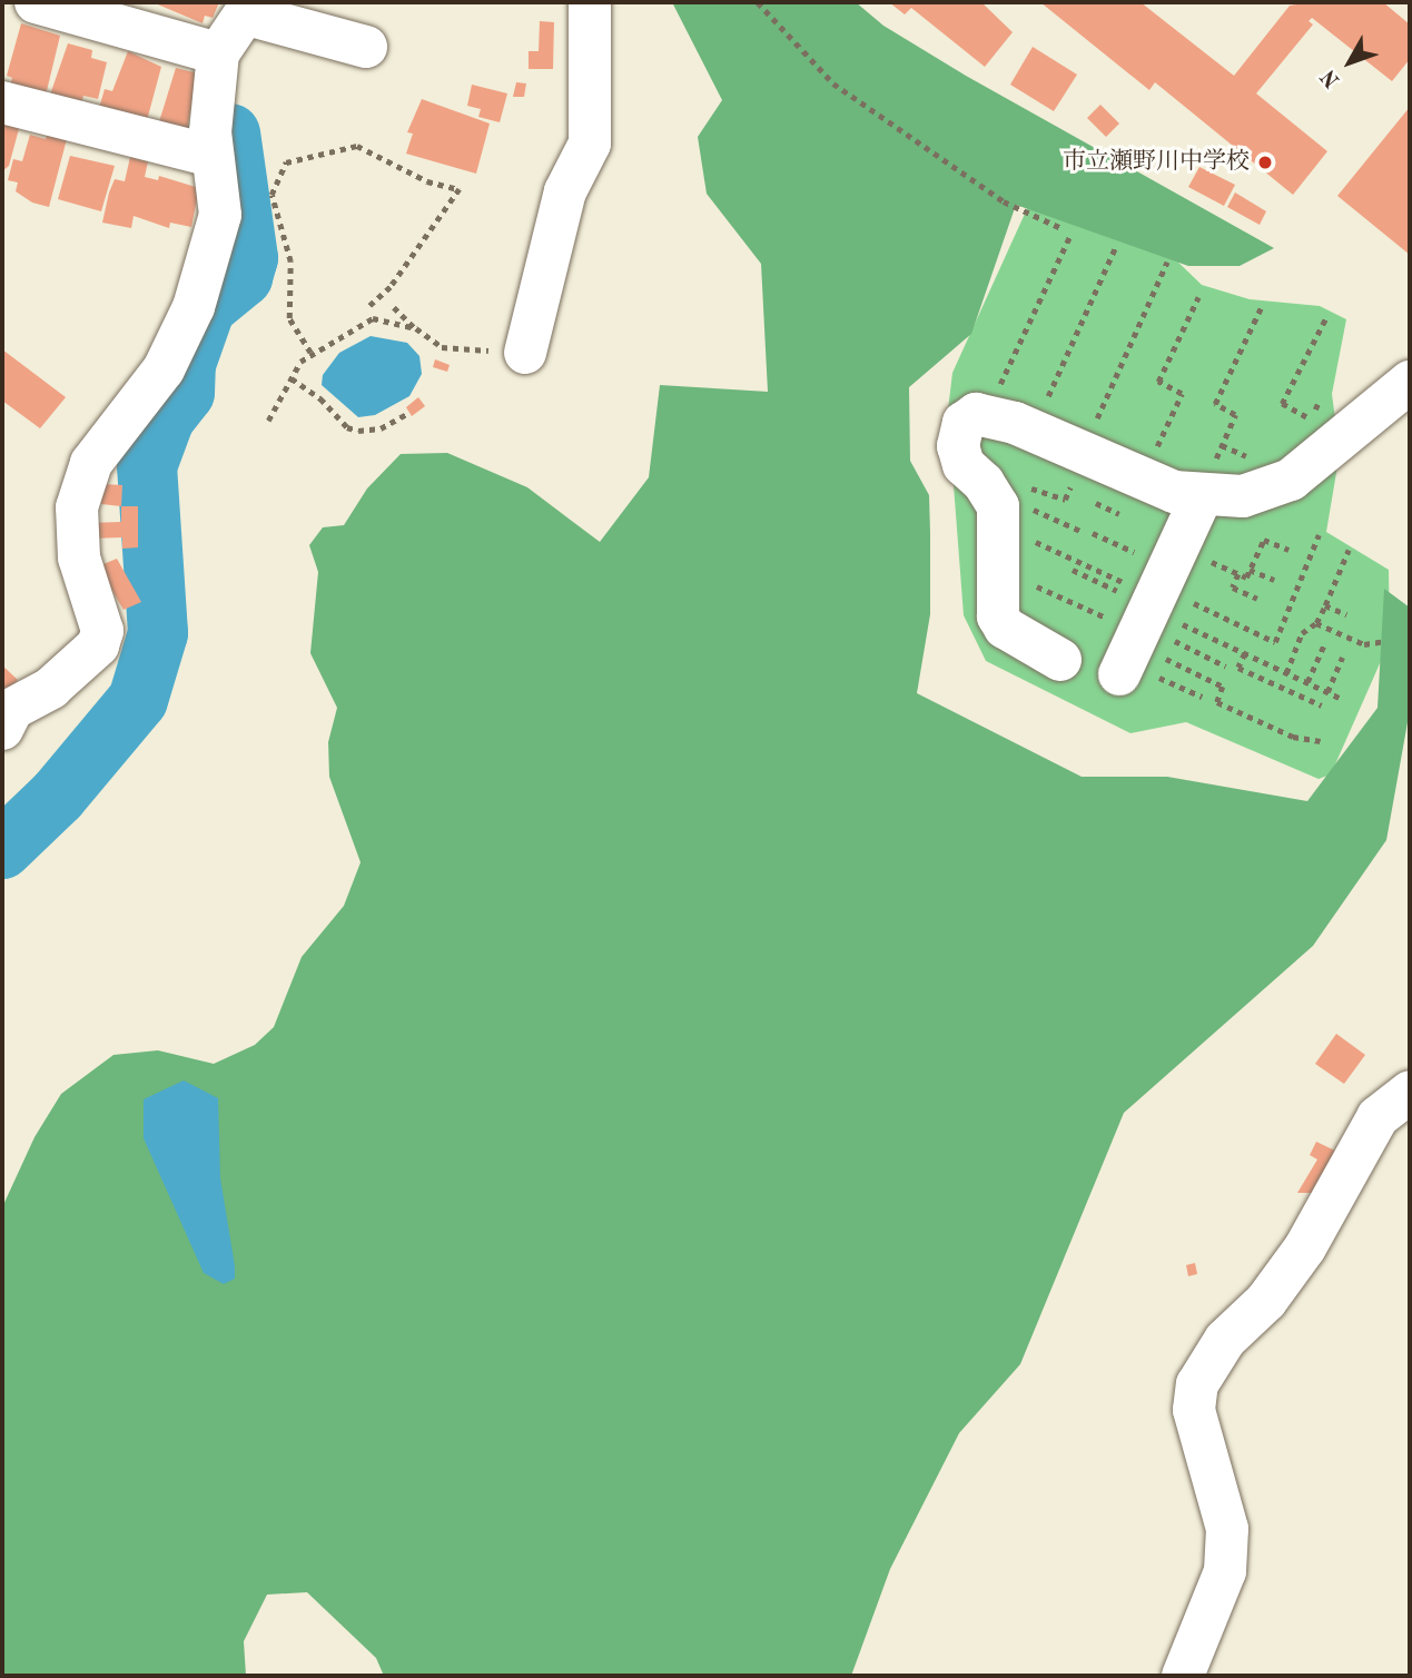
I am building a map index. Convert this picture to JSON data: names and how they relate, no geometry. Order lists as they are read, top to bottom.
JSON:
{
  "places": ["市立瀬野川中学校"],
  "north": "bottom left"
}
